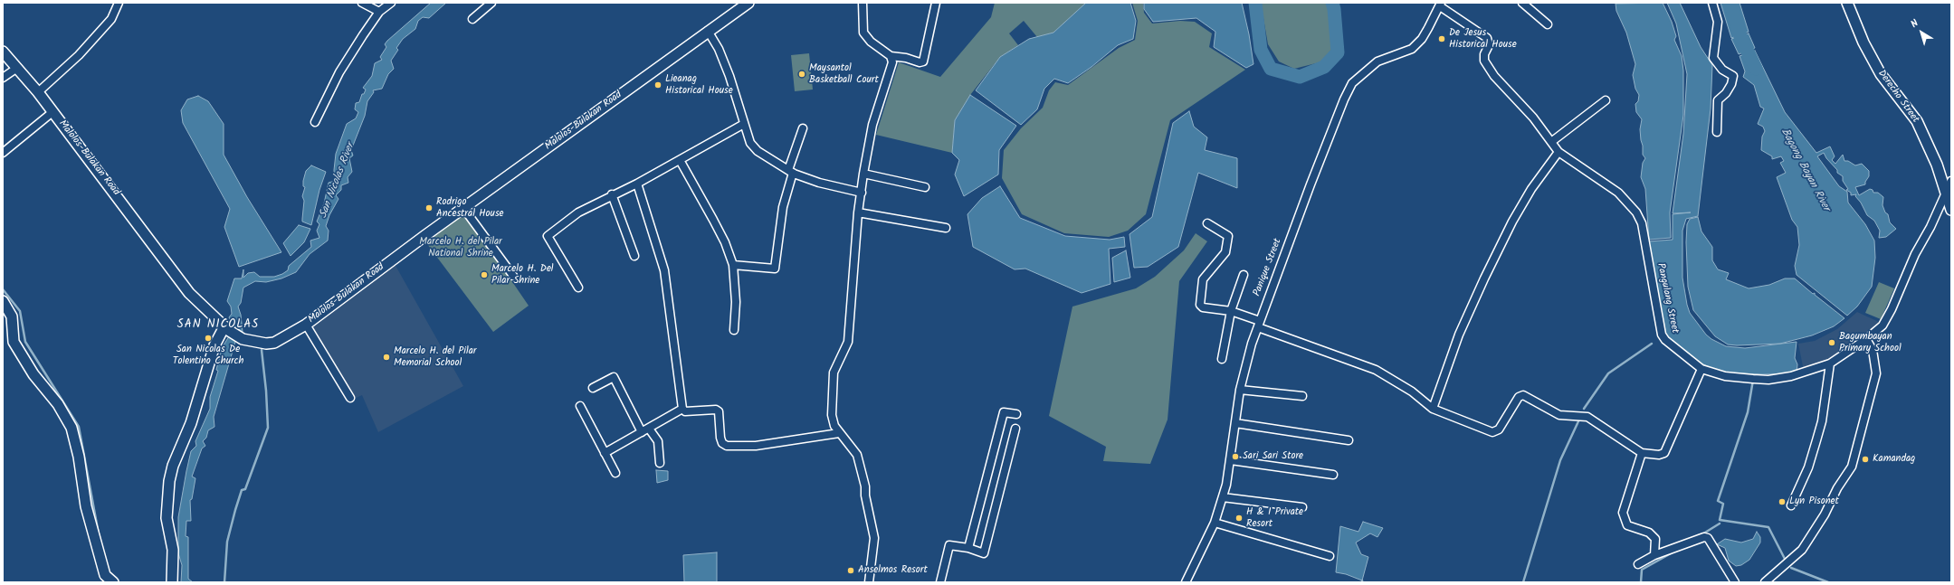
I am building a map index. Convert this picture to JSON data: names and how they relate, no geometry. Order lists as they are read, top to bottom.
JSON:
{
  "streets": {
    "main road": ["Derecho Street", "Malolos-Bulakan Road"],
    "street": ["Panique Street", "Pangulang Street"]
  },
  "crossings": [
    ["Derecho Street", "Pangulang Street"],
    ["Panique Street", "Pangulang Street"]
  ],
  "districts": ["SAN NICOLAS"],
  "water": ["Bagong Bayan River", "San Nicolas River"],
  "parks": ["Marcelo H. del Pilar National Shrine"],
  "places": [
    "De Jesus Historical House",
    "Maysantol Basketball Court",
    "Lieanag Historical House",
    "Rodrigo Ancestral House",
    "Marcelo H. Del Pilar Shrine",
    "San Nicolas De Tolentino Church",
    "Bagumbayan Primary School",
    "Marcelo H. del Pilar Memorial School",
    "Sari Sari Store",
    "Kamandag",
    "Lyn Pisonet",
    "H & I Private Resort",
    "Anselmos Resort"
  ],
  "north": "top left"
}
